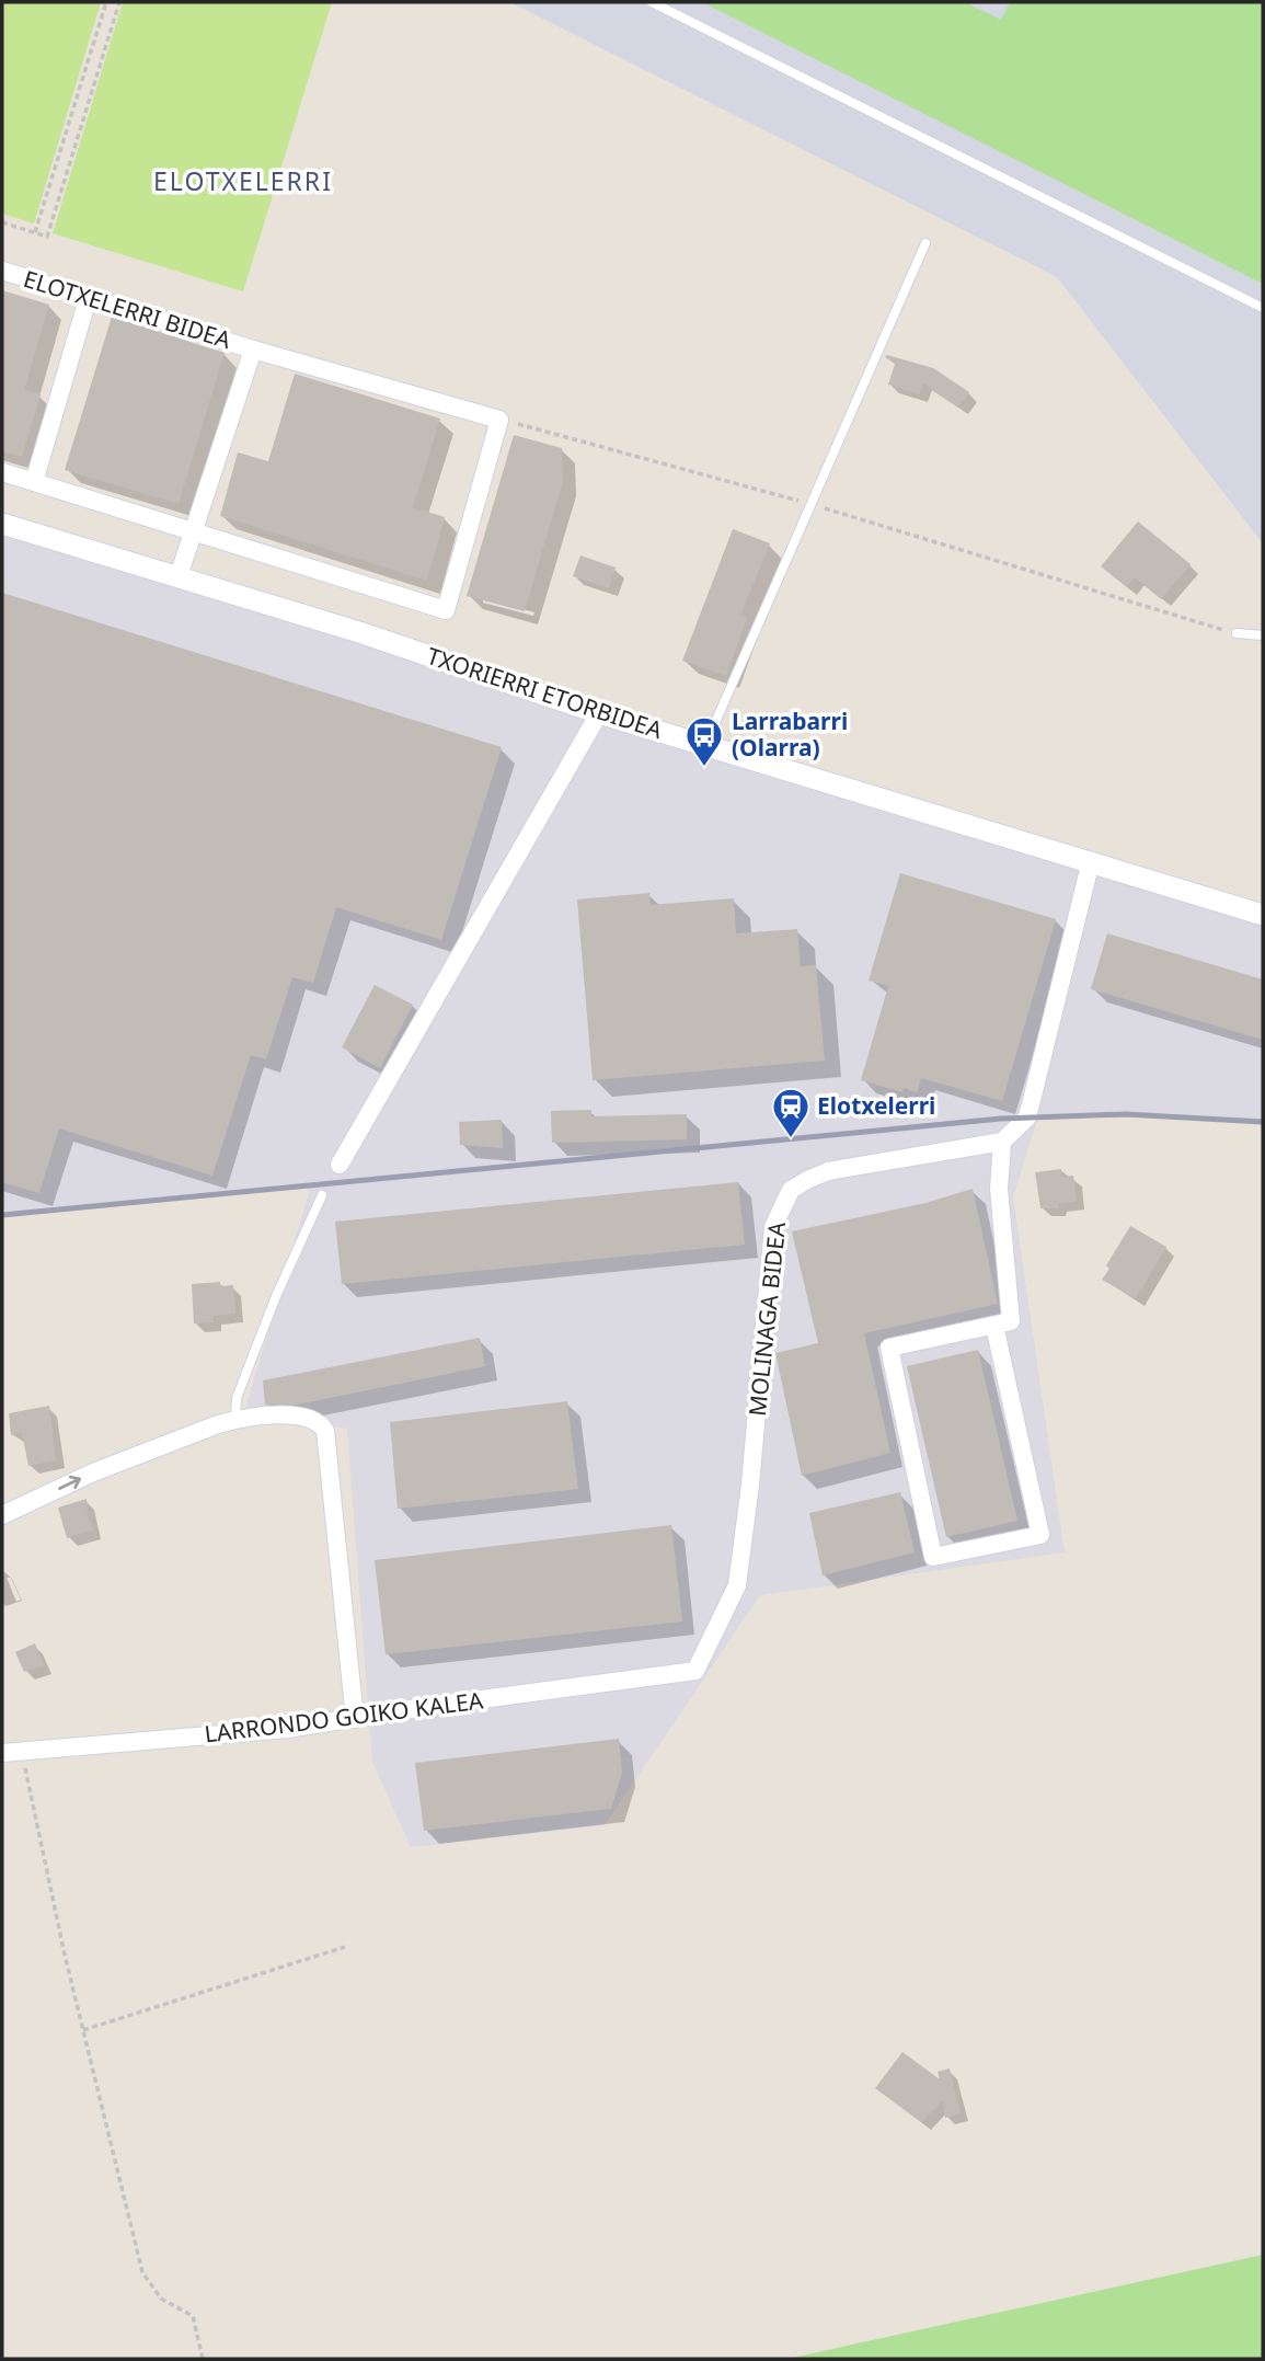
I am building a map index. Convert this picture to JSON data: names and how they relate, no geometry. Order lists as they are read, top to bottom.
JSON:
{
  "streets": {
    "street": [
      "ELOTXELERRI BIDEA",
      "TXORIERRI ETORBIDEA",
      "MOLINAGA BIDEA",
      "LARRONDO GOIKO KALEA"
    ]
  },
  "crossings": [
    ["MOLINAGA BIDEA", "LARRONDO GOIKO KALEA"]
  ],
  "districts": ["ELOTXELERRI"],
  "places": {
    "bus stop": ["Larrabarri (Olarra)"],
    "station": ["Elotxelerri"]
  }
}
